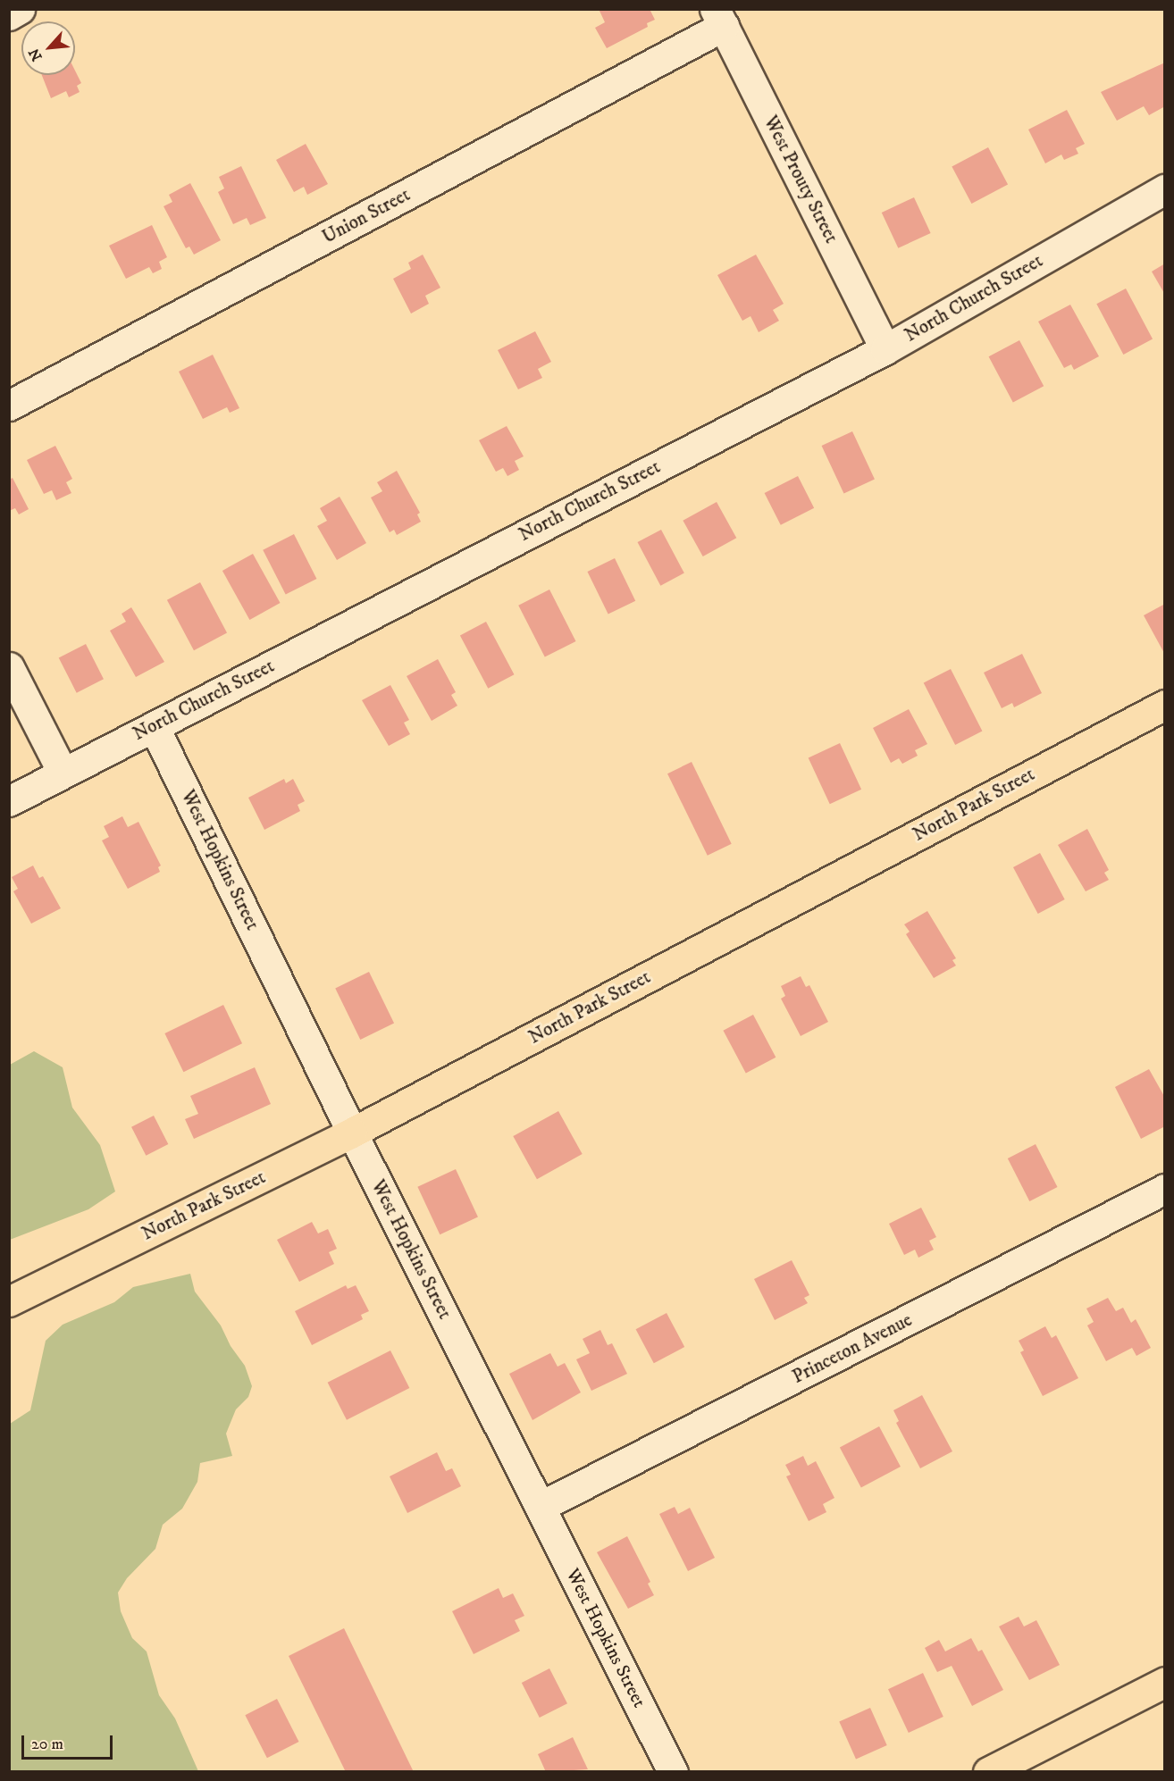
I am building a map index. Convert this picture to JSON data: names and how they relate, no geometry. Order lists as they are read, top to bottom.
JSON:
{
  "streets": {
    "main road": ["North Park Street"],
    "street": [
      "West Prouty Street",
      "Union Street",
      "North Church Street",
      "West Hopkins Street",
      "Princeton Avenue"
    ]
  },
  "crossings": [
    ["West Prouty Street", "Union Street"],
    ["West Prouty Street", "North Church Street"],
    ["North Church Street", "West Hopkins Street"],
    ["North Park Street", "West Hopkins Street"],
    ["West Hopkins Street", "Princeton Avenue"]
  ],
  "scale_bar": "20 m",
  "north": "bottom left"
}
